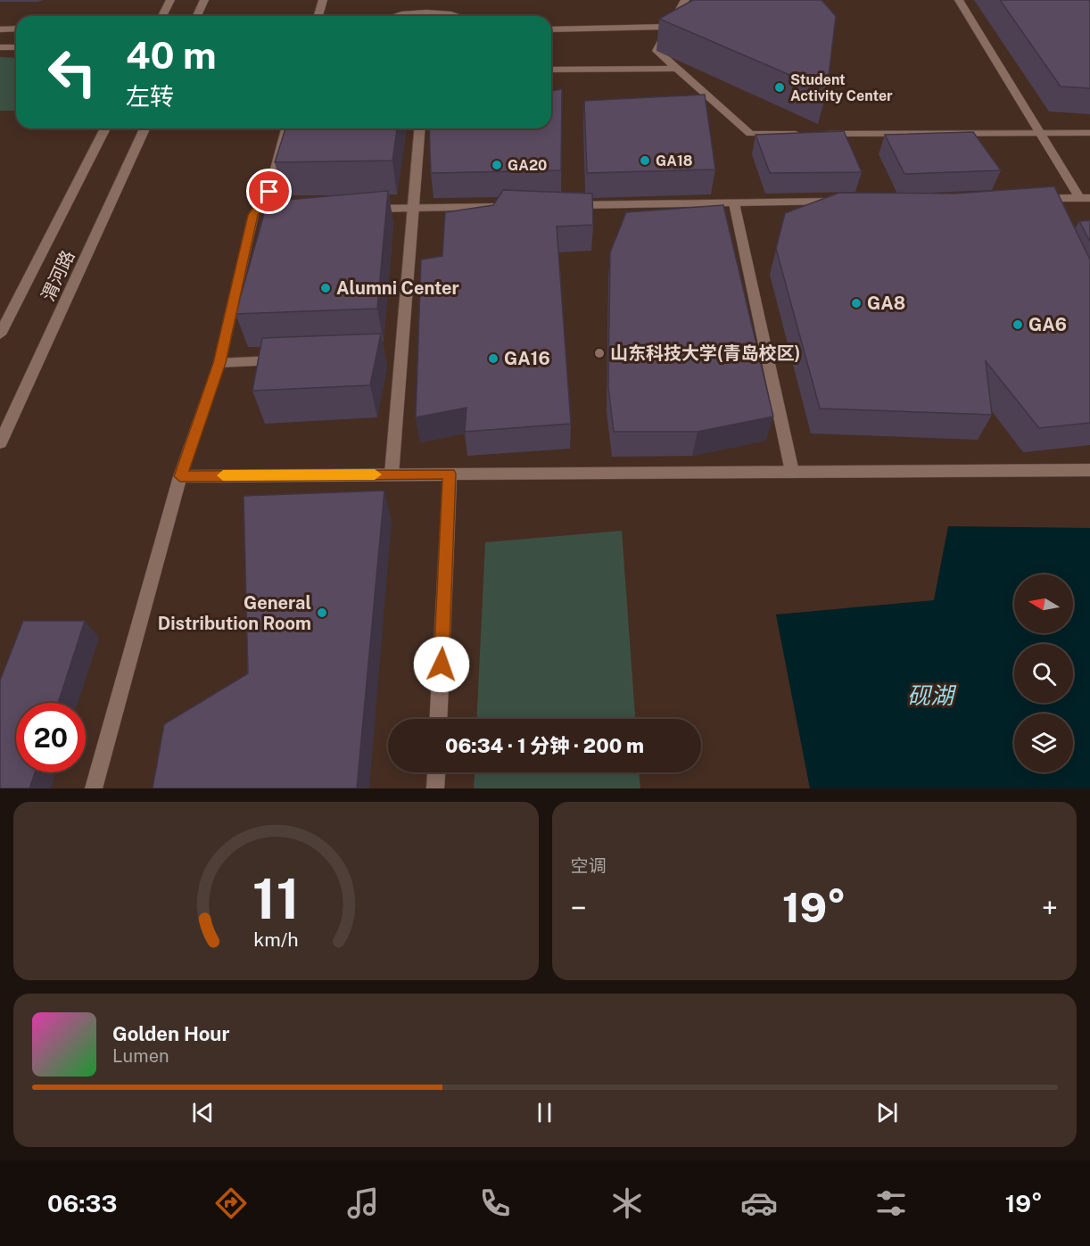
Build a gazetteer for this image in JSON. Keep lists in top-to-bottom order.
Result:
{
  "streets": {
    "street": ["渭河路"]
  },
  "water": ["砚湖"],
  "places": [
    "Student Activity Center",
    "GA18",
    "GA20",
    "Alumni Center",
    "GA8",
    "GA6",
    "山东科技大学(青岛校区)",
    "GA16",
    "General Distribution Room"
  ],
  "north": "left",
  "page": {
    "turn": ["40 m", "左转"],
    "limit": "20",
    "trip": "06:34 · 1 分钟 · 200 m",
    "tile": "空调",
    "heat": ["−", "19°", "+"],
    "song": ["Golden Hour", "Lumen"],
    "tabs": ["06:33", "19°"],
    "gauge": ["11", "km/h"]
  }
}
